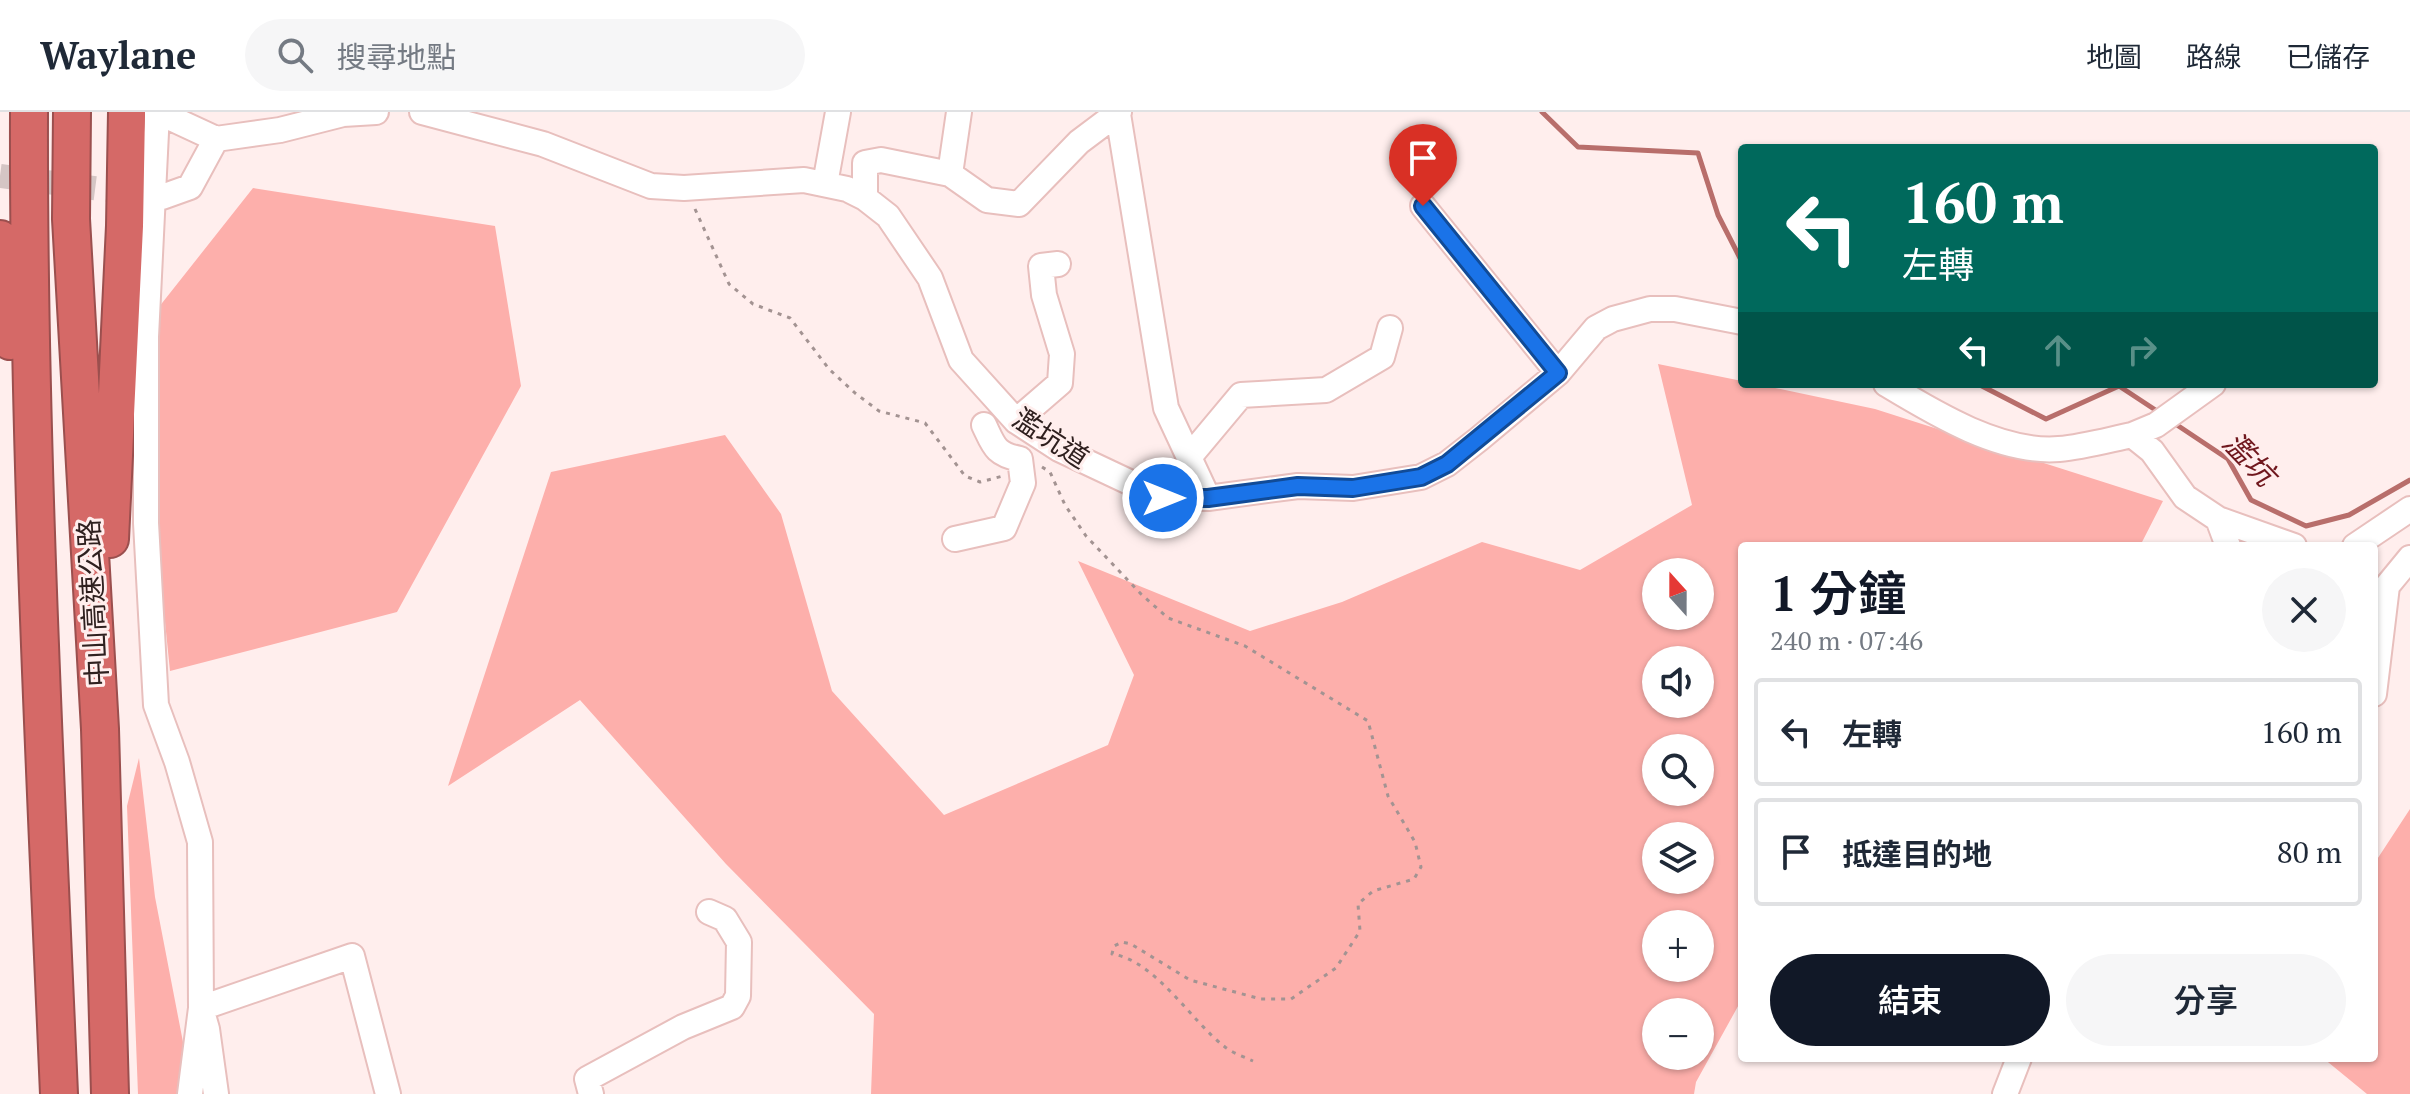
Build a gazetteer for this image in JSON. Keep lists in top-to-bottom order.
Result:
{
  "streets": {
    "highway": ["中山高速公路"],
    "street": ["濫坑道"]
  },
  "water": ["濫坑"],
  "north": "top",
  "page": {
    "header": "Waylane",
    "search": "搜尋地點",
    "nav": ["地圖", "路線", "已儲存"],
    "turn": ["160 m", "左轉"],
    "heading": ["1 分鐘", "240 m · 07:46"],
    "map_buttons": ["+", "−"],
    "list": [
      {
        "name": "左轉",
        "value": "160 m"
      },
      {
        "name": "抵達目的地",
        "value": "80 m"
      }
    ],
    "buttons": ["結束", "分享"]
  }
}
